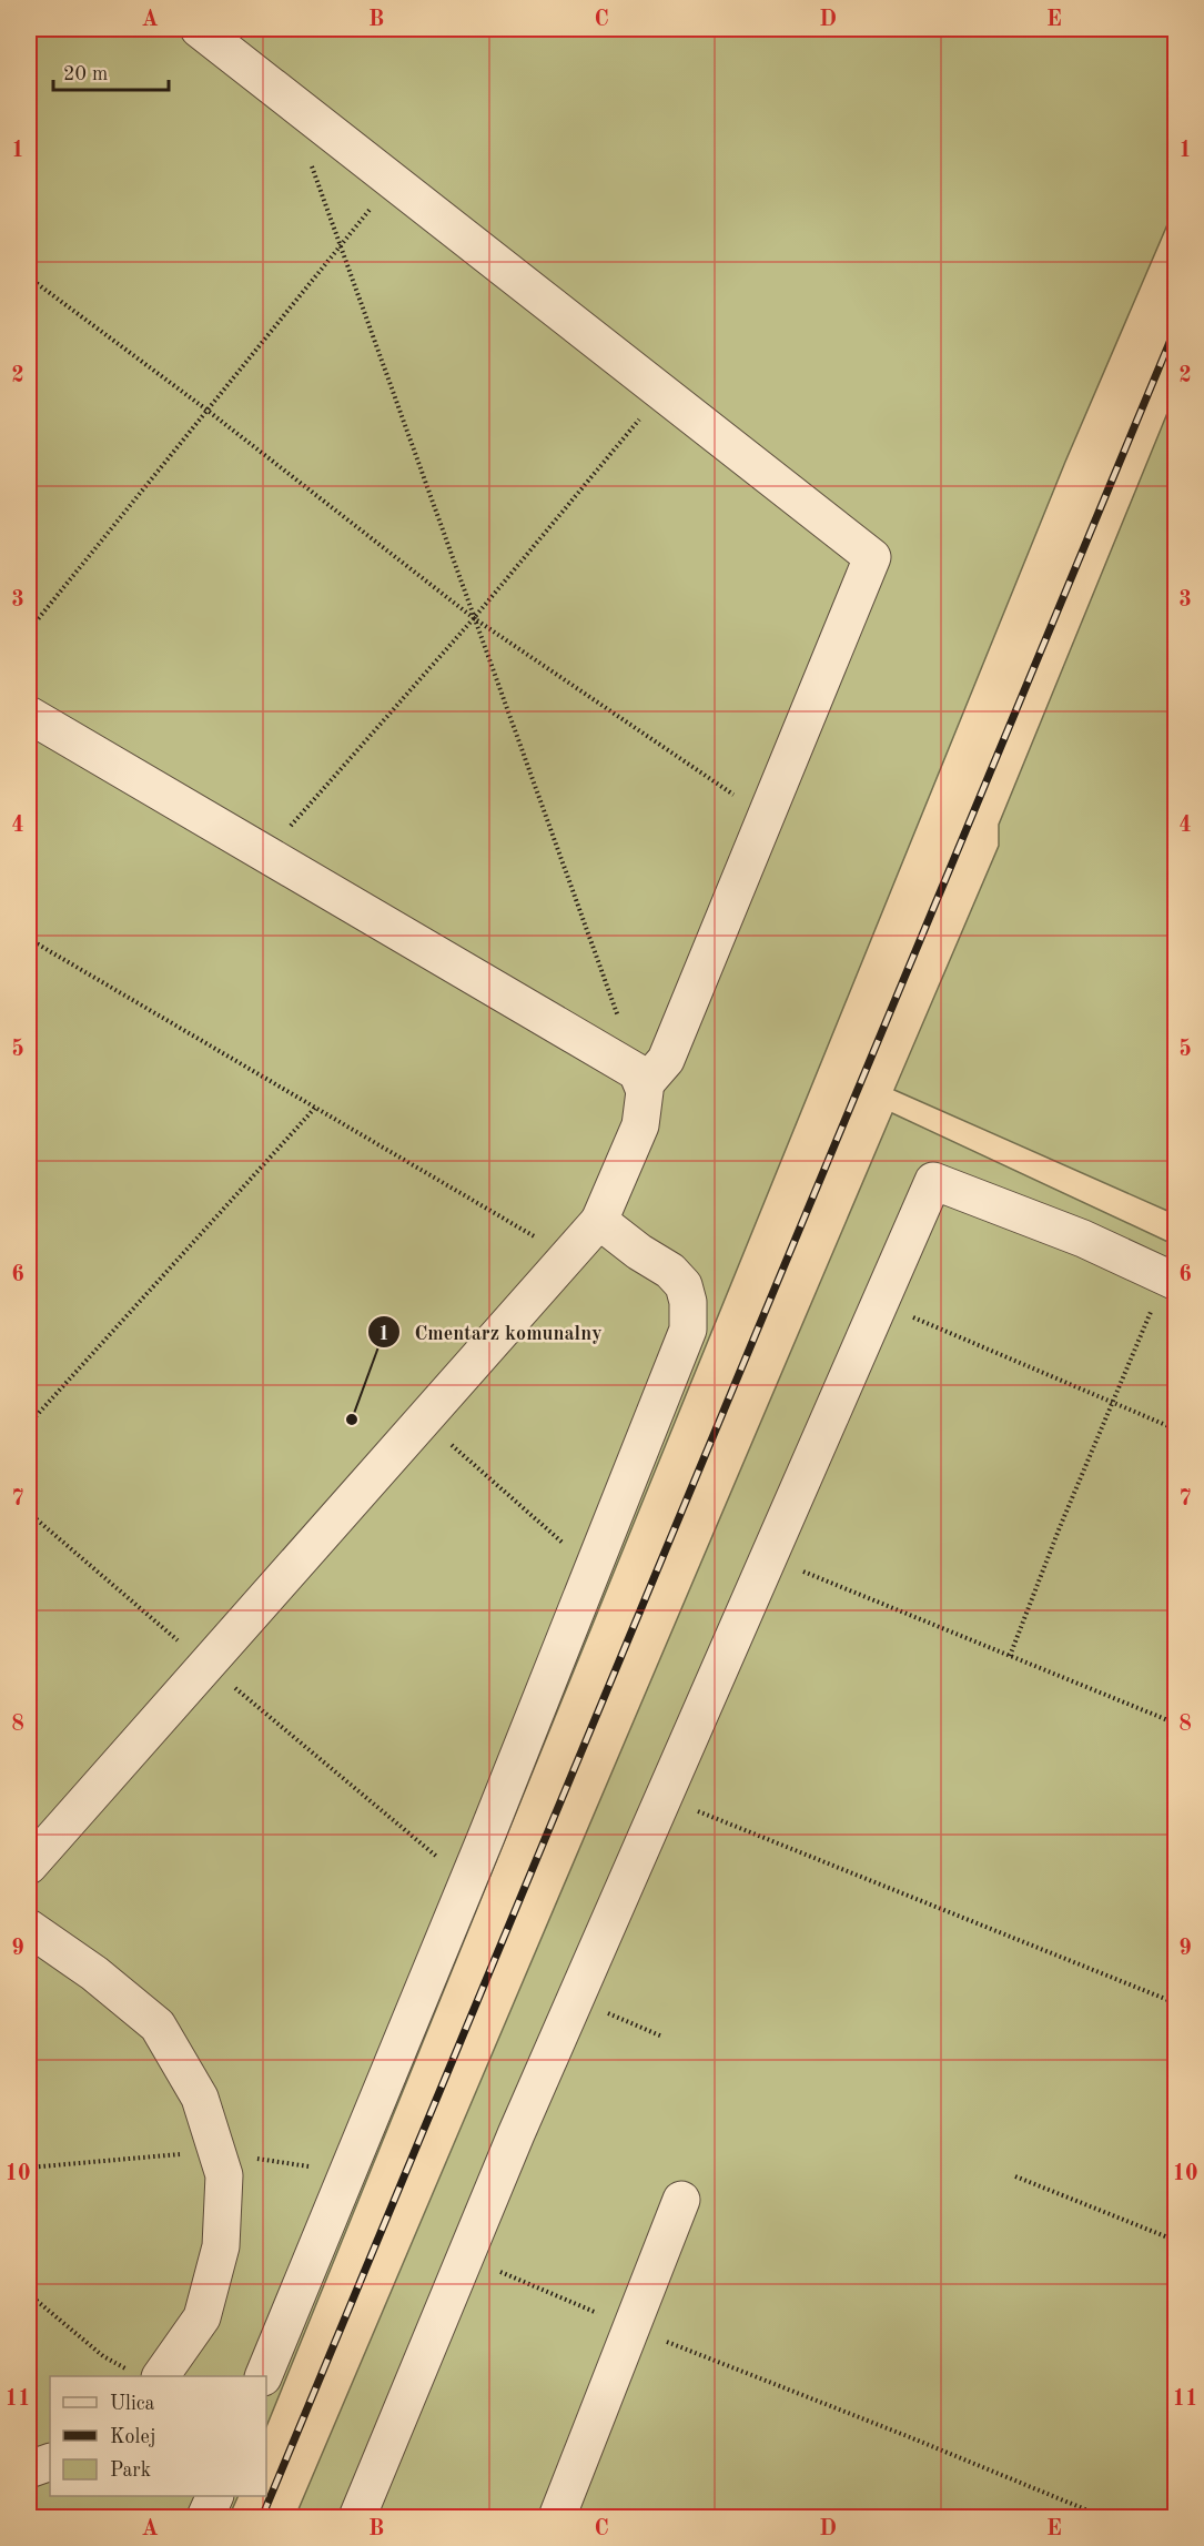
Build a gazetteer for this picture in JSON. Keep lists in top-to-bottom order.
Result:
{
  "places": ["Cmentarz komunalny"],
  "legend": ["Ulica", "Kolej", "Park"],
  "scale_bar": "20 m",
  "grid": {
    "columns": [
      "A",
      "B",
      "C",
      "D",
      "E"
    ],
    "rows": [
      "1",
      "2",
      "3",
      "4",
      "5",
      "6",
      "7",
      "8",
      "9",
      "10",
      "11"
    ]
  }
}
